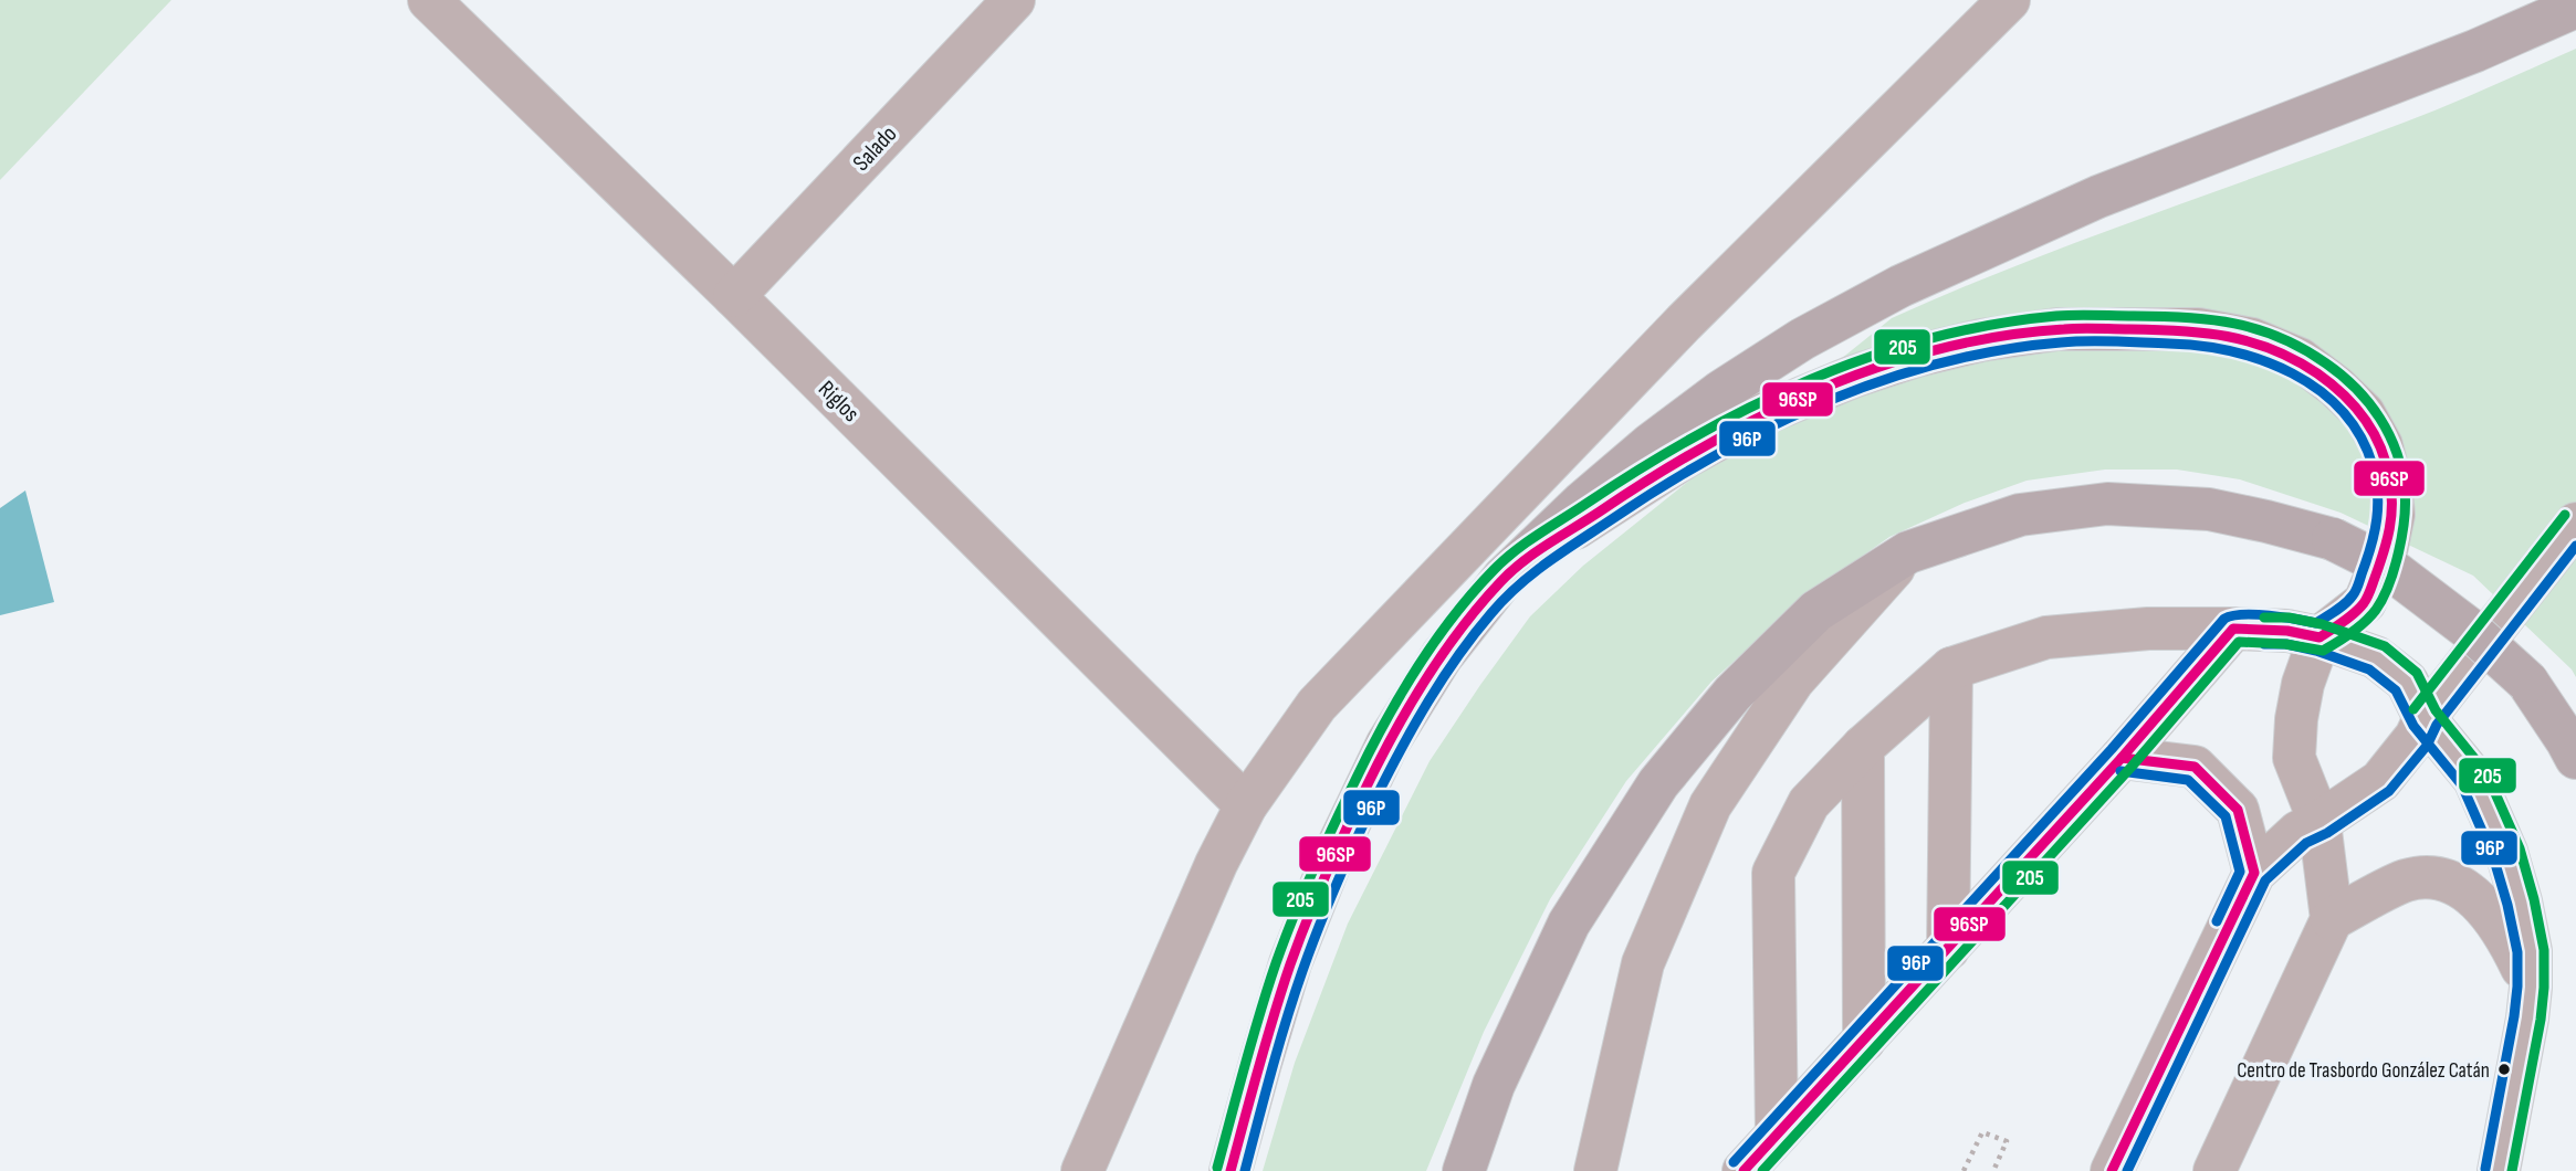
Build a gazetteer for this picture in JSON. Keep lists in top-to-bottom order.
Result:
{
  "streets": {
    "street": ["Salado", "Riglos"]
  },
  "crossings": [
    ["Salado", "Riglos"]
  ],
  "places": ["Centro de Trasbordo González Catán"],
  "lines": ["transit line 205", "transit line 96SP", "transit line 96P"]
}
